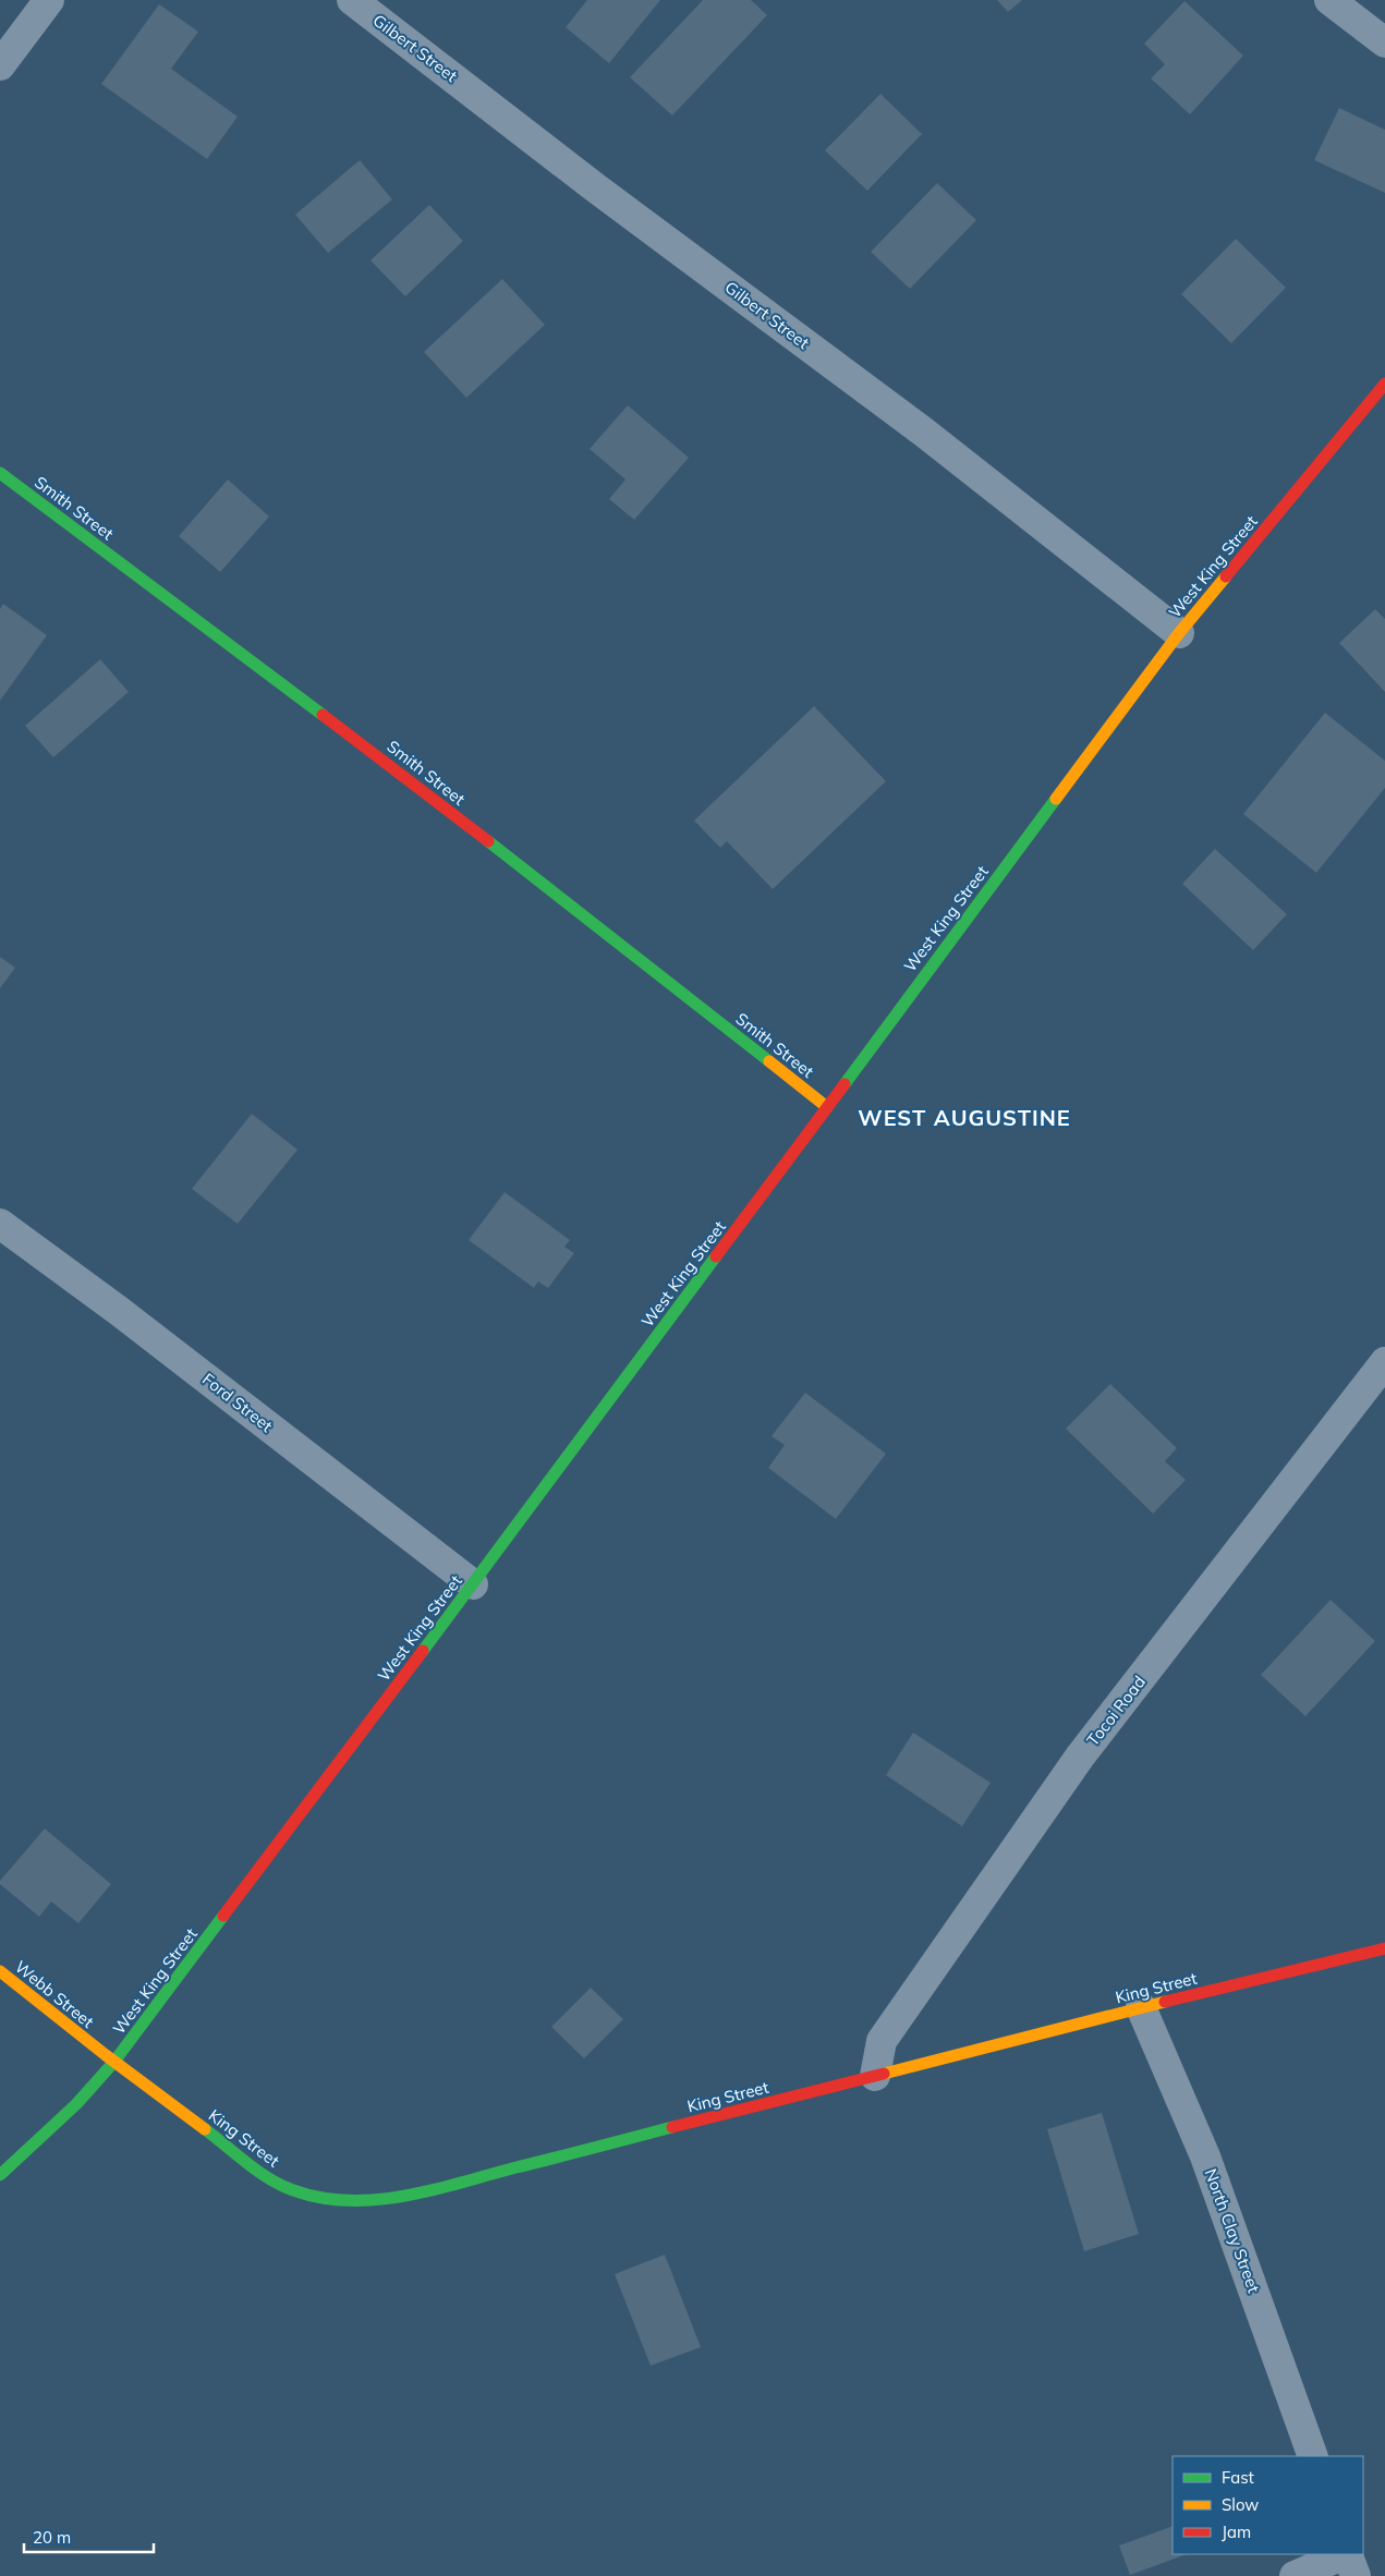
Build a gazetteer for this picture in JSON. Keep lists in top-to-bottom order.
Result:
{
  "streets": {
    "street": [
      "Gilbert Street",
      "Smith Street",
      "West King Street",
      "Ford Street",
      "Tocoi Road",
      "King Street",
      "Webb Street",
      "North Clay Street"
    ]
  },
  "crossings": [
    ["Gilbert Street", "West King Street"],
    ["Smith Street", "West King Street"],
    ["West King Street", "Ford Street"],
    ["West King Street", "King Street"],
    ["West King Street", "Webb Street"],
    ["Tocoi Road", "King Street"],
    ["King Street", "Webb Street"],
    ["King Street", "North Clay Street"]
  ],
  "districts": ["WEST AUGUSTINE"],
  "legend": ["Fast", "Slow", "Jam"],
  "scale_bar": "20 m"
}
